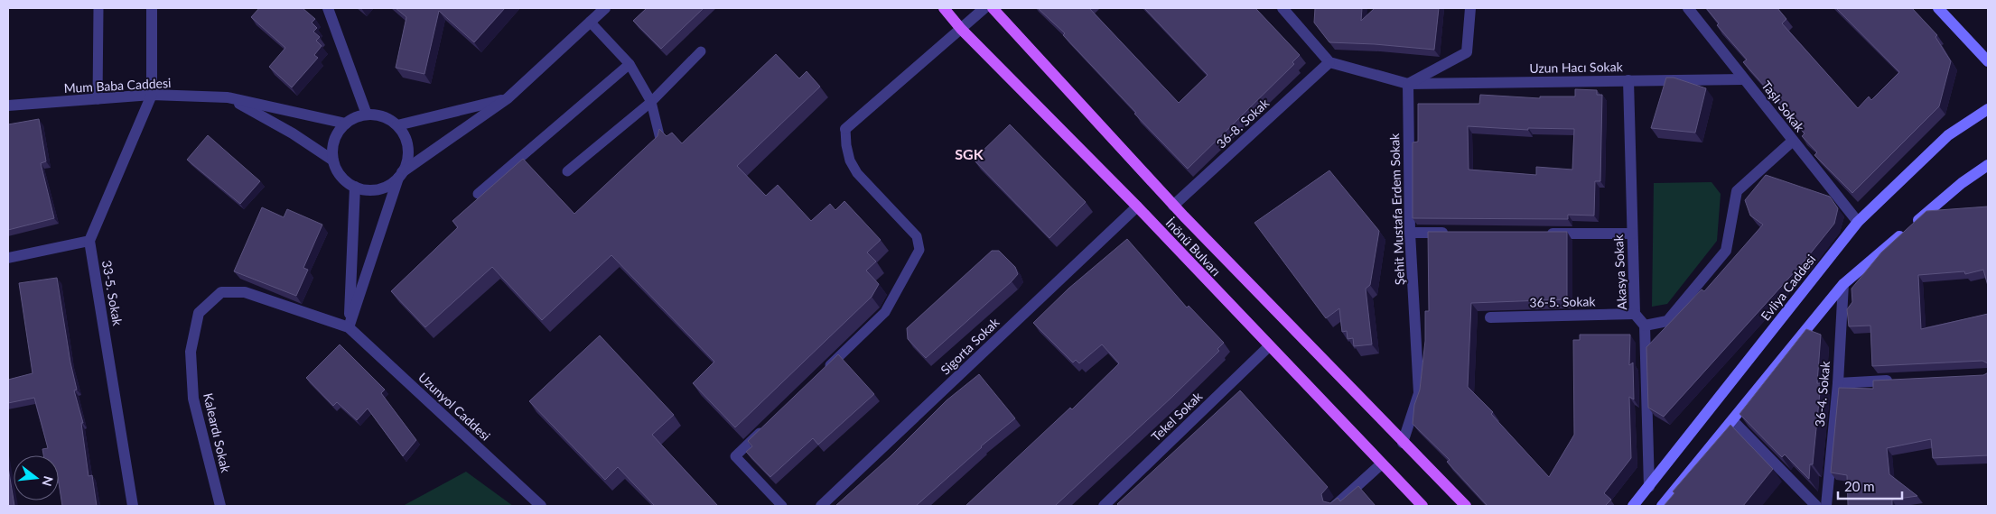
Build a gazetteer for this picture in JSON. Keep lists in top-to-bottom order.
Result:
{
  "streets": {
    "main road": ["İnönü Bulvarı", "Evliya Caddesi"],
    "street": [
      "Uzun Hacı Sokak",
      "Mum Baba Caddesi",
      "Taşlı Sokak",
      "36-8. Sokak",
      "Şehit Mustafa Erdem Sokak",
      "Akasya Sokak",
      "33-5. Sokak",
      "36-5. Sokak",
      "Sigorta Sokak",
      "36-4. Sokak",
      "Uzunyol Caddesi",
      "Tekel Sokak",
      "Kaleardı Sokak"
    ]
  },
  "crossings": [
    ["Uzun Hacı Sokak", "Taşlı Sokak"],
    ["Uzun Hacı Sokak", "36-8. Sokak"],
    ["Uzun Hacı Sokak", "Şehit Mustafa Erdem Sokak"],
    ["Uzun Hacı Sokak", "Akasya Sokak"],
    ["Taşlı Sokak", "Evliya Caddesi"],
    ["36-8. Sokak", "İnönü Bulvarı"],
    ["Şehit Mustafa Erdem Sokak", "İnönü Bulvarı"],
    ["İnönü Bulvarı", "Sigorta Sokak"],
    ["İnönü Bulvarı", "Tekel Sokak"],
    ["Akasya Sokak", "36-5. Sokak"],
    ["Uzunyol Caddesi", "Kaleardı Sokak"]
  ],
  "districts": ["SGK"],
  "scale_bar": "20 m",
  "north": "right"
}
